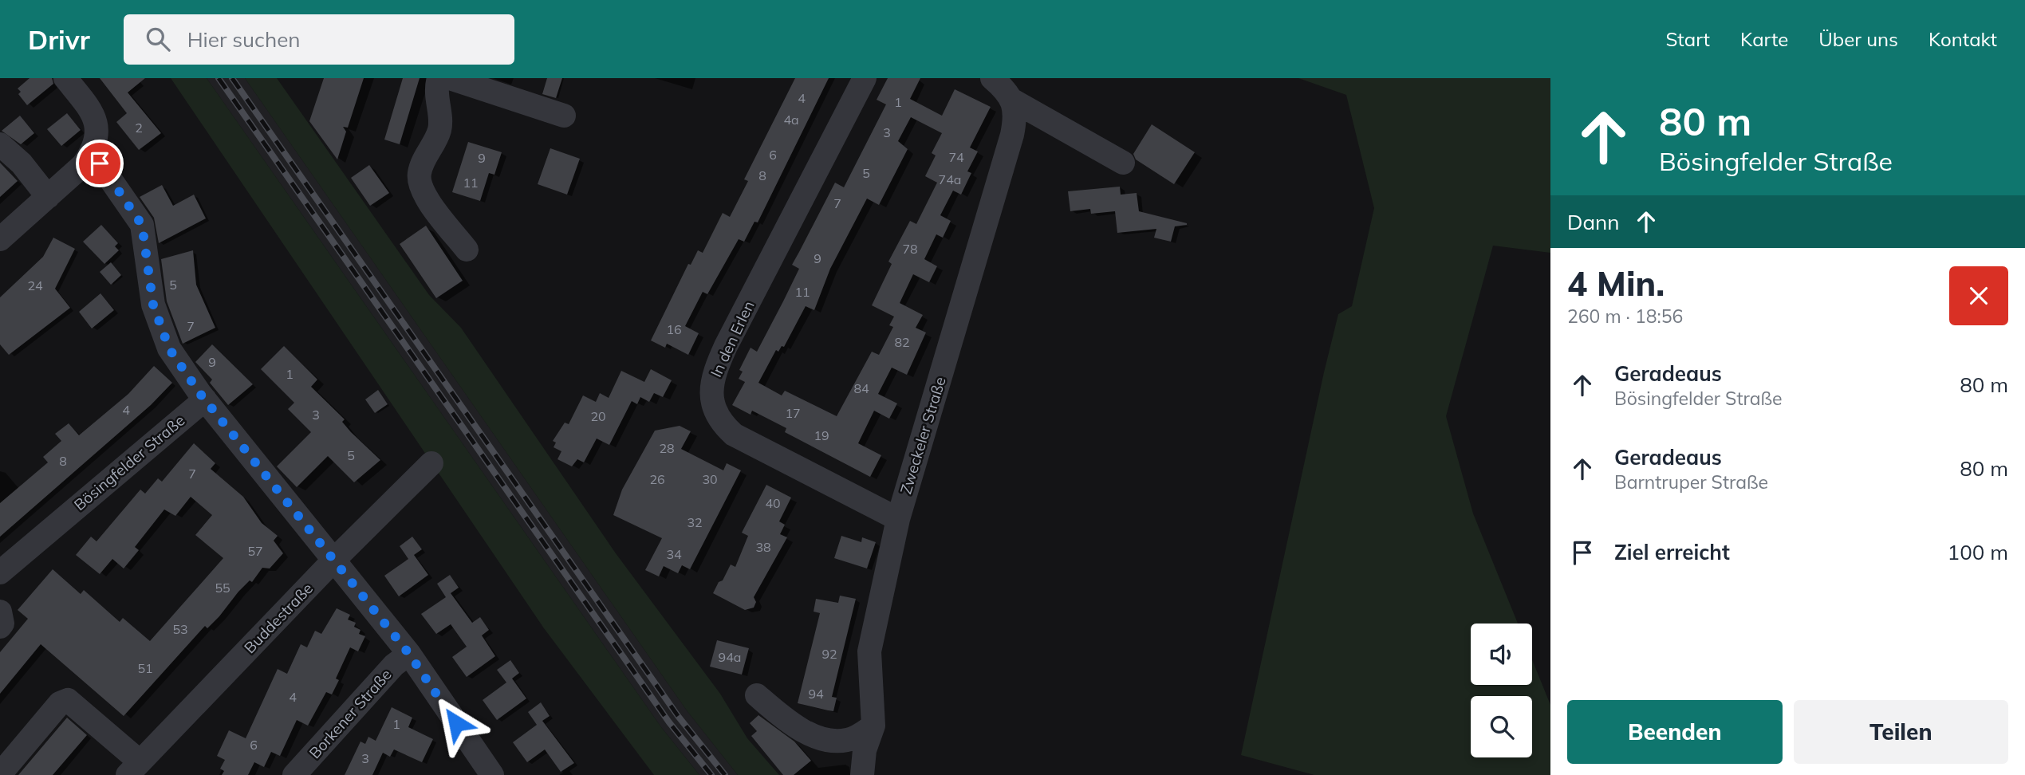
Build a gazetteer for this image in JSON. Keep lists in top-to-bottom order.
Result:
{
  "streets": {
    "street": [
      "In den Erlen",
      "Zweckeler Straße",
      "Bösingfelder Straße",
      "Buddestraße",
      "Borkener Straße"
    ]
  },
  "crossings": [
    ["In den Erlen", "Zweckeler Straße"]
  ],
  "house_numbers": [
    "4",
    "1",
    "4a",
    "2",
    "3",
    "6",
    "74",
    "9",
    "5",
    "8",
    "74a",
    "11",
    "7",
    "78",
    "9",
    "5",
    "24",
    "11",
    "7",
    "16",
    "82",
    "9",
    "1",
    "84",
    "4",
    "17",
    "3",
    "20",
    "19",
    "28",
    "5",
    "8",
    "7",
    "26",
    "30",
    "40",
    "32",
    "38",
    "57",
    "34",
    "55",
    "53",
    "92",
    "94a",
    "51",
    "94",
    "4",
    "1",
    "6",
    "3"
  ],
  "page": {
    "header": "Drivr",
    "search": "Hier suchen",
    "nav": [
      "Start",
      "Karte",
      "Über uns",
      "Kontakt"
    ],
    "turn": ["80 m", "Bösingfelder Straße"],
    "then": "Dann",
    "heading": ["4 Min.", "260 m · 18:56"],
    "list": [
      {
        "name": "Geradeaus",
        "note": "Bösingfelder Straße",
        "value": "80 m"
      },
      {
        "name": "Geradeaus",
        "note": "Barntruper Straße",
        "value": "80 m"
      },
      {
        "name": "Ziel erreicht",
        "value": "100 m"
      }
    ],
    "buttons": ["Beenden", "Teilen"]
  }
}
